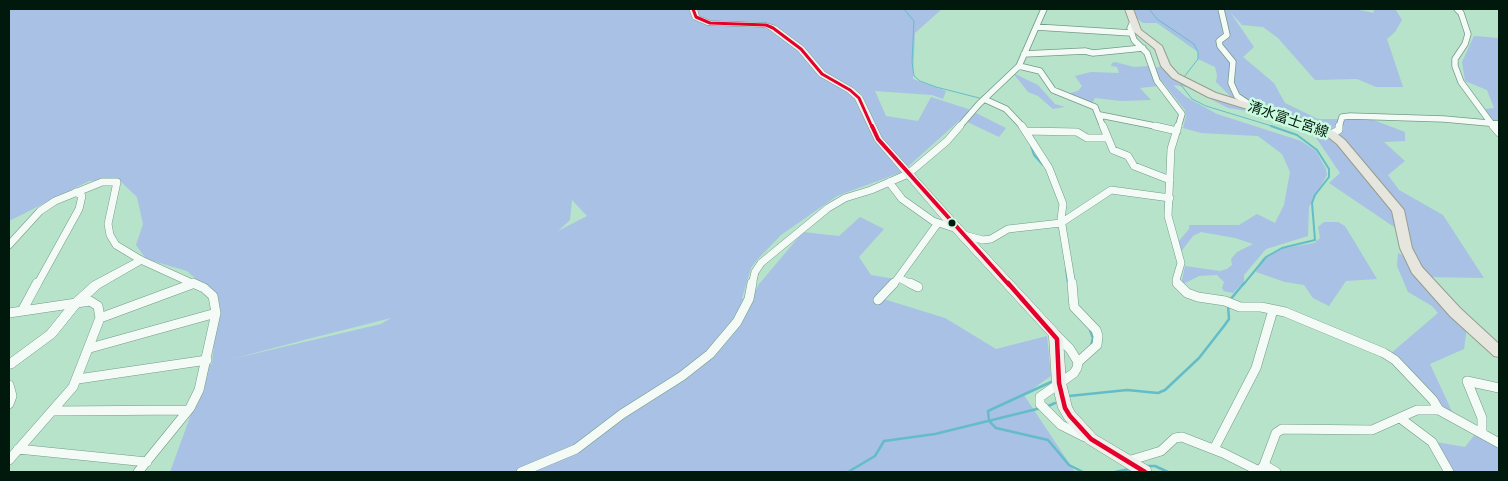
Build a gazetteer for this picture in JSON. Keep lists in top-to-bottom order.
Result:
{
  "streets": {
    "main road": ["清水富士宮線"]
  }
}
